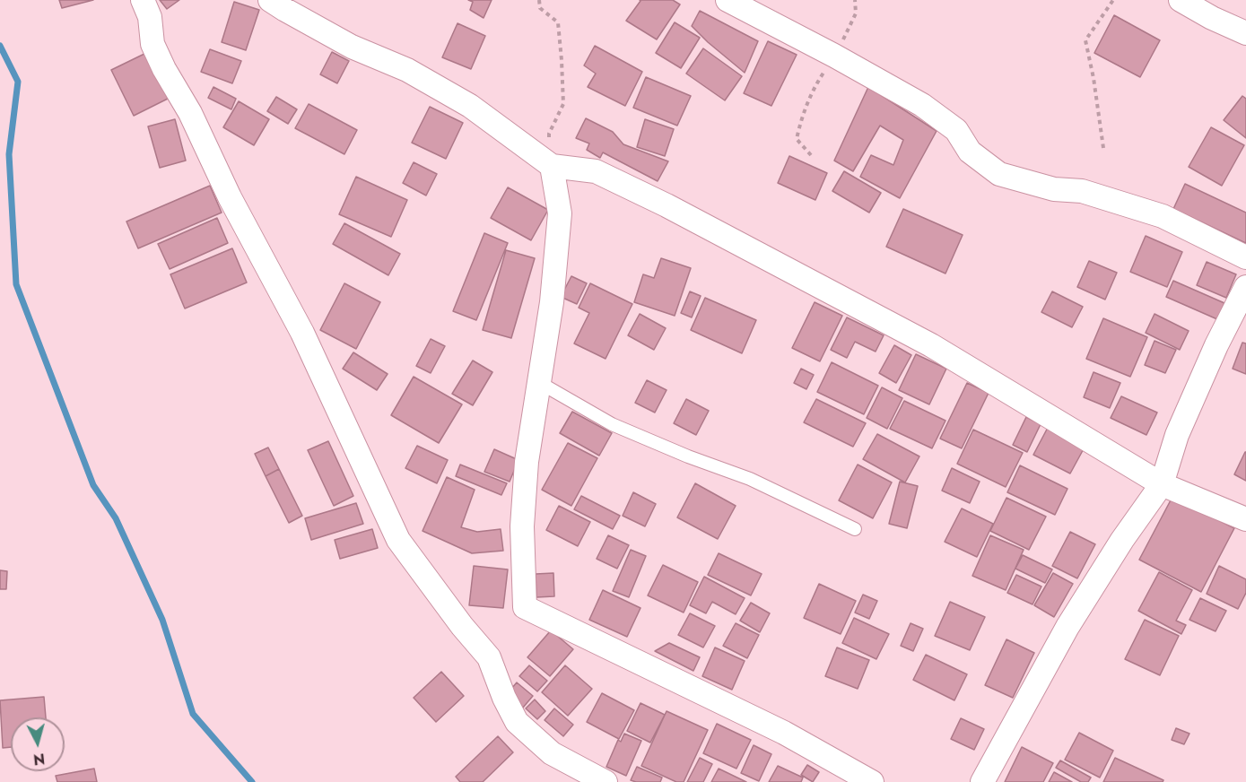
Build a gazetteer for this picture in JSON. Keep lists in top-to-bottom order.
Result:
{
  "north": "bottom"
}
